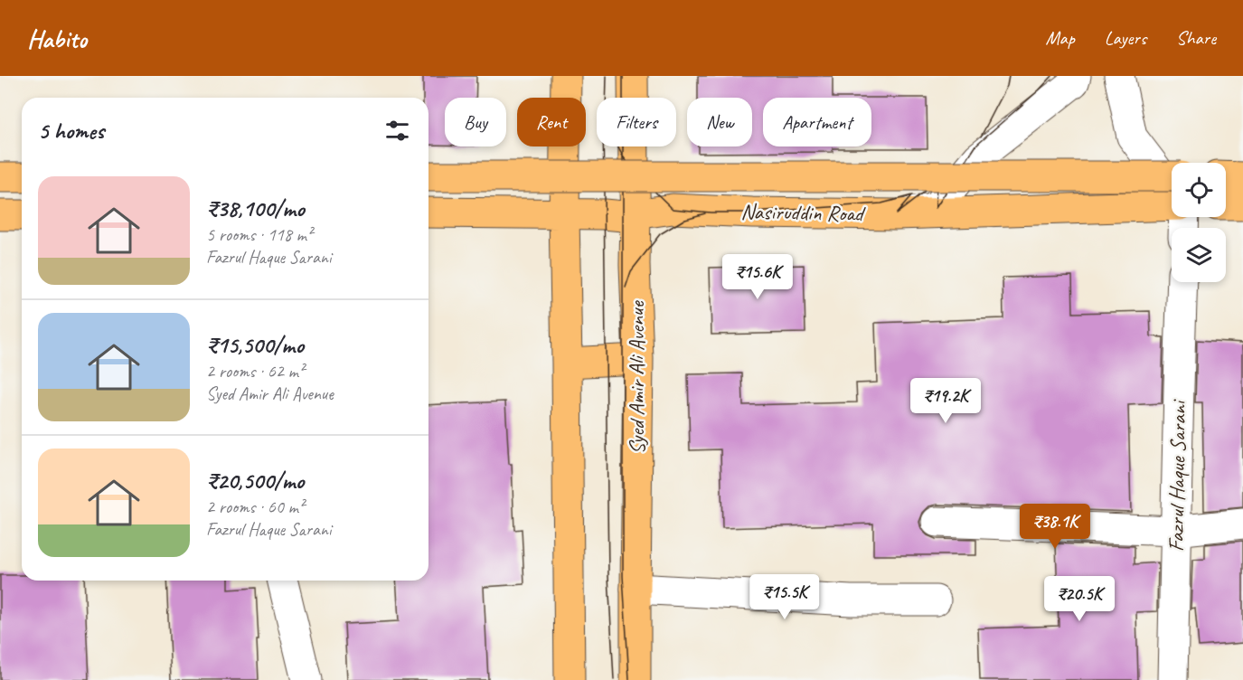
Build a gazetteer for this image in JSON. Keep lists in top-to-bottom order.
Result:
{
  "streets": {
    "main road": ["Nasiruddin Road", "Syed Amir Ali Avenue"],
    "street": ["Fazrul Haque Sarani"]
  },
  "crossings": [
    ["Nasiruddin Road", "Syed Amir Ali Avenue"]
  ],
  "page": {
    "header": "Habito",
    "nav": ["Map", "Layers", "Share"],
    "chip": [
      "Buy",
      "Rent",
      "Filters",
      "New",
      "Apartment"
    ],
    "heading": "5 homes",
    "list": [
      {
        "name": "₹38,100/mo",
        "note": "5 rooms · 118 m² · Fazrul Haque Sarani"
      },
      {
        "name": "₹15,500/mo",
        "note": "2 rooms · 62 m² · Syed Amir Ali Avenue"
      },
      {
        "name": "₹20,500/mo",
        "note": "2 rooms · 60 m² · Fazrul Haque Sarani"
      }
    ],
    "price": [
      "₹15.6K",
      "₹19.2K",
      "₹38.1K",
      "₹15.5K",
      "₹20.5K"
    ]
  }
}
